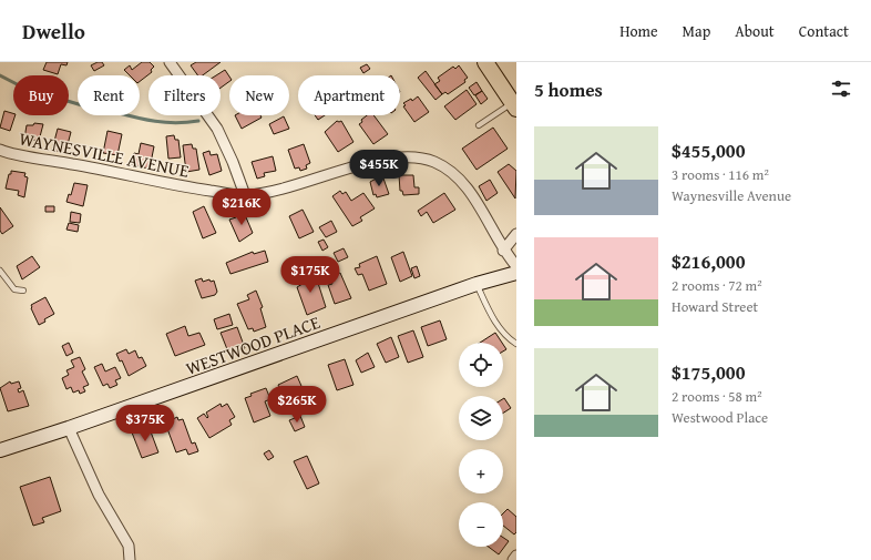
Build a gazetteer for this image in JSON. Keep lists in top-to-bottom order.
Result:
{
  "streets": {
    "street": ["WAYNESVILLE AVENUE", "WESTWOOD PLACE"]
  },
  "page": {
    "header": "Dwello",
    "nav": [
      "Home",
      "Map",
      "About",
      "Contact"
    ],
    "heading": "5 homes",
    "chip": [
      "Buy",
      "Rent",
      "Filters",
      "New",
      "Apartment"
    ],
    "list": [
      {
        "name": "$455,000",
        "note": "3 rooms · 116 m² · Waynesville Avenue"
      },
      {
        "name": "$216,000",
        "note": "2 rooms · 72 m² · Howard Street"
      },
      {
        "name": "$175,000",
        "note": "2 rooms · 58 m² · Westwood Place"
      }
    ],
    "price": [
      "$455K",
      "$216K",
      "$175K",
      "$265K",
      "$375K"
    ],
    "map_buttons": ["+", "−"]
  }
}
